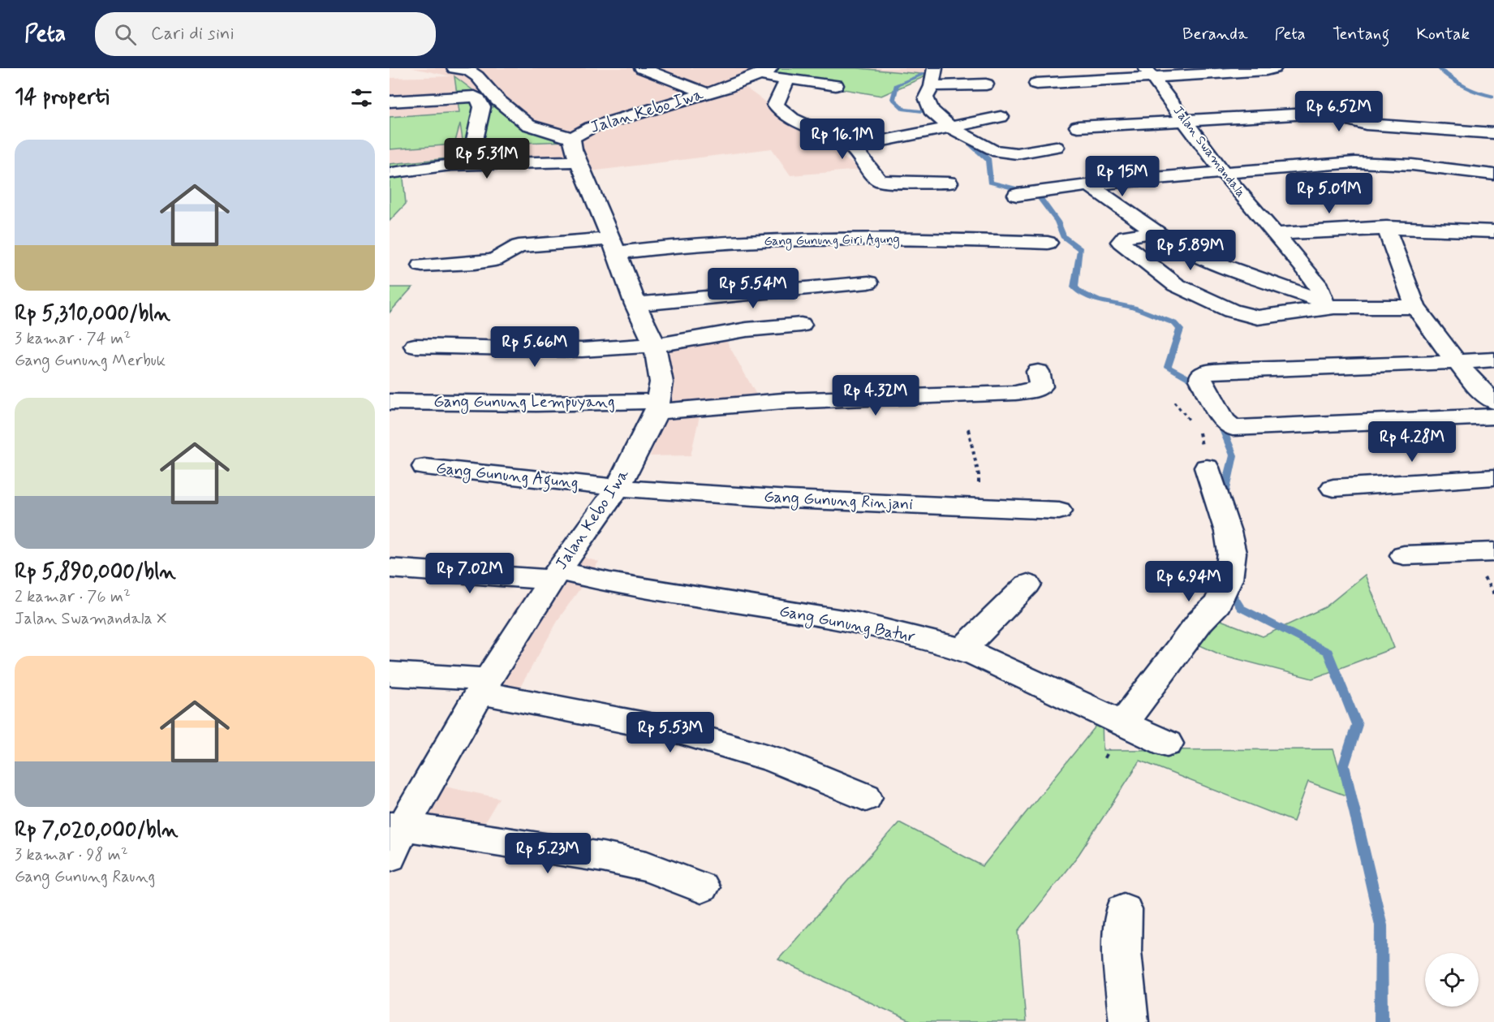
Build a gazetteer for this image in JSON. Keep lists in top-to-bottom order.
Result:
{
  "streets": {
    "street": [
      "Jalan Kebo Iwa",
      "Jalan Swamandala",
      "Gang Gunung Giri Agung",
      "Gang Gunung Lempuyang",
      "Gang Gunung Agung",
      "Gang Gunung Rinjani",
      "Gang Gunung Batur"
    ]
  },
  "crossings": [
    ["Jalan Kebo Iwa", "Gang Gunung Giri Agung"],
    ["Jalan Kebo Iwa", "Gang Gunung Lempuyang"],
    ["Jalan Kebo Iwa", "Gang Gunung Agung"],
    ["Jalan Kebo Iwa", "Gang Gunung Rinjani"],
    ["Jalan Kebo Iwa", "Gang Gunung Batur"],
    ["Gang Gunung Agung", "Gang Gunung Rinjani"]
  ],
  "page": {
    "header": "Peta",
    "search": "Cari di sini",
    "nav": [
      "Beranda",
      "Peta",
      "Tentang",
      "Kontak"
    ],
    "heading": "14 properti",
    "price": [
      "Rp 6.52M",
      "Rp 16.1M",
      "Rp 5.31M",
      "Rp 15M",
      "Rp 5.01M",
      "Rp 5.89M",
      "Rp 5.54M",
      "Rp 5.66M",
      "Rp 4.32M",
      "Rp 4.28M",
      "Rp 7.02M",
      "Rp 6.94M",
      "Rp 5.53M",
      "Rp 5.23M"
    ],
    "list": [
      {
        "name": "Rp 5,310,000/bln",
        "note": "3 kamar · 74 m² · Gang Gunung Merbuk"
      },
      {
        "name": "Rp 5,890,000/bln",
        "note": "2 kamar · 76 m² · Jalan Swamandala X"
      },
      {
        "name": "Rp 7,020,000/bln",
        "note": "3 kamar · 98 m² · Gang Gunung Raung"
      }
    ]
  }
}
